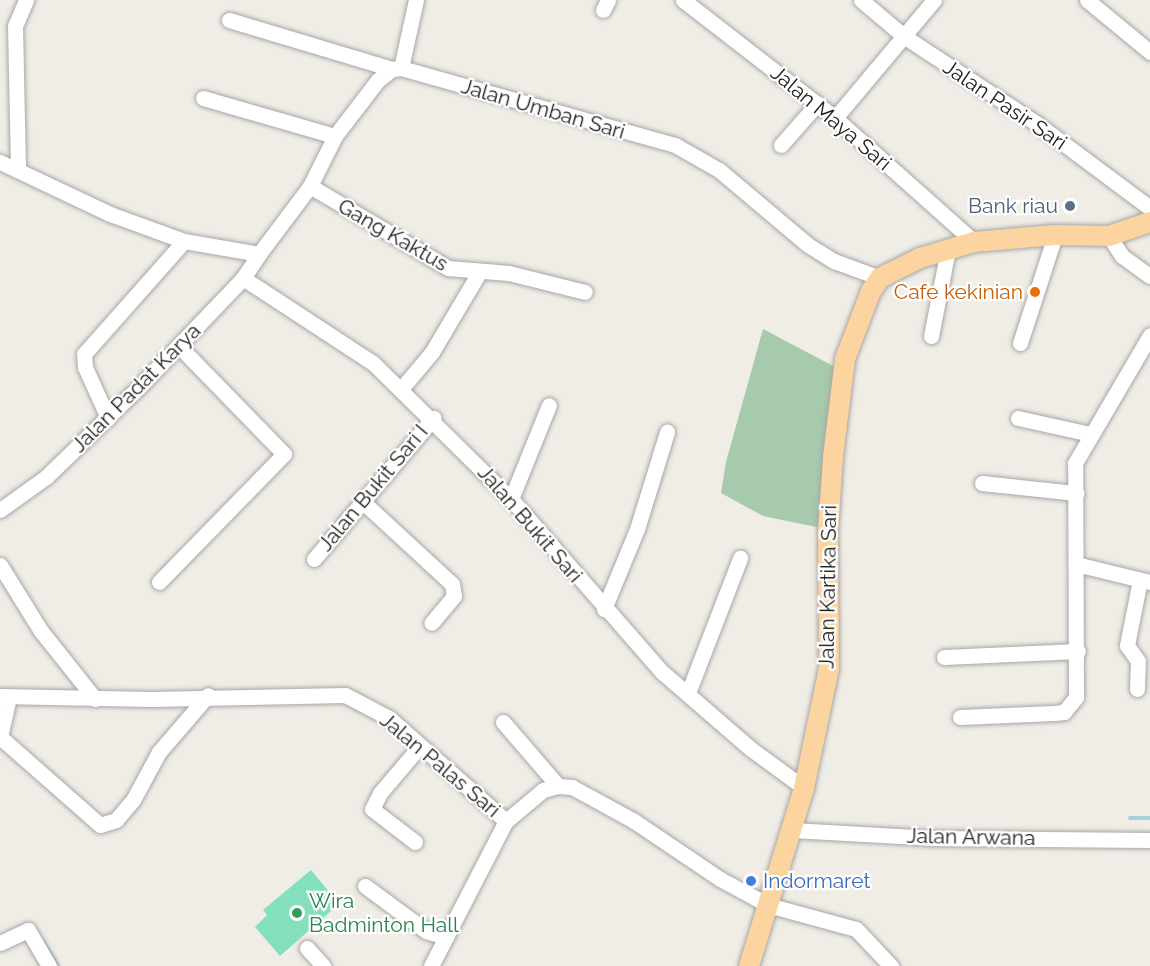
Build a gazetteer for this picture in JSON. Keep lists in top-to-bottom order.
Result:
{
  "streets": {
    "main road": ["Jalan Kartika Sari"],
    "street": [
      "Jalan Pasir Sari",
      "Jalan Umban Sari",
      "Jalan Maya Sari",
      "Gang Kaktus",
      "Jalan Padat Karya",
      "Jalan Bukit Sari I",
      "Jalan Bukit Sari",
      "Jalan Palas Sari",
      "Jalan Arwana"
    ]
  },
  "crossings": [
    ["Jalan Umban Sari", "Jalan Kartika Sari"],
    ["Jalan Padat Karya", "Jalan Bukit Sari"],
    ["Jalan Bukit Sari I", "Jalan Bukit Sari"],
    ["Jalan Bukit Sari", "Jalan Kartika Sari"],
    ["Jalan Kartika Sari", "Jalan Arwana"]
  ],
  "places": [
    "Bank riau",
    "Cafe kekinian",
    "Indormaret",
    "Wira Badminton Hall"
  ]
}
